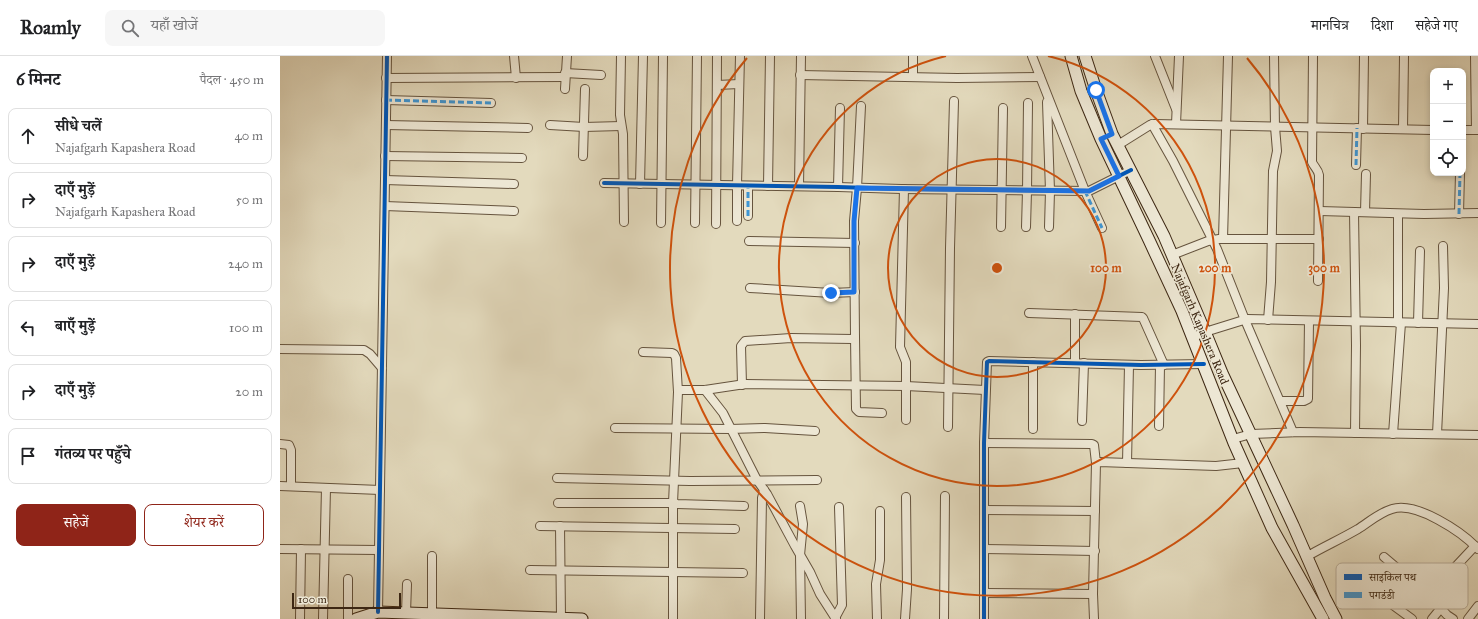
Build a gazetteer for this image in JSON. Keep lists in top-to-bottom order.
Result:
{
  "streets": {
    "main road": ["Najafgarh Kapashera Road"]
  },
  "legend": ["साइकिल पथ", "पगडंडी"],
  "scale_bar": "100 m",
  "page": {
    "header": "Roamly",
    "search": "यहाँ खोजें",
    "nav": ["मानचित्र", "दिशा", "सहेजे गए"],
    "heading": ["6 मिनट", "पैदल · 450 m"],
    "map_buttons": ["+", "−"],
    "list": [
      ["सीधे चलें", "Najafgarh Kapashera Road", "40 m"],
      ["दाएँ मुड़ें", "Najafgarh Kapashera Road", "50 m"],
      ["दाएँ मुड़ें", "240 m"],
      ["बाएँ मुड़ें", "100 m"],
      ["दाएँ मुड़ें", "20 m"],
      "गंतव्य पर पहुँचे"
    ],
    "buttons": ["सहेजें", "शेयर करें"],
    "scale": "100 m"
  },
  "rings": ["100 m", "200 m", "300 m"]
}
